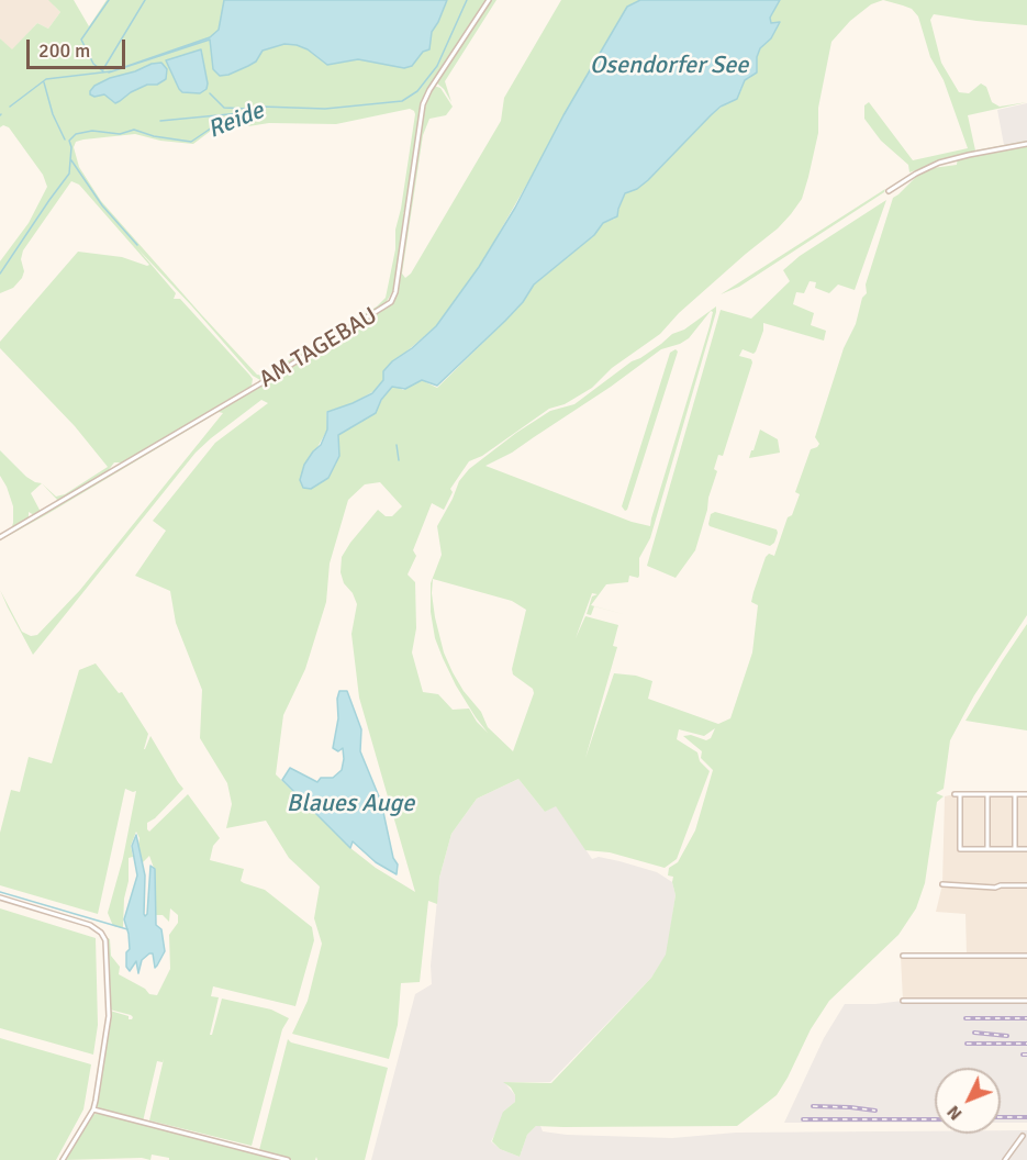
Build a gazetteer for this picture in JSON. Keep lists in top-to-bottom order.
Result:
{
  "streets": {
    "street": ["AM TAGEBAU"]
  },
  "water": ["Osendorfer See", "Reide", "Blaues Auge"],
  "scale_bar": "200 m",
  "north": "bottom left"
}
